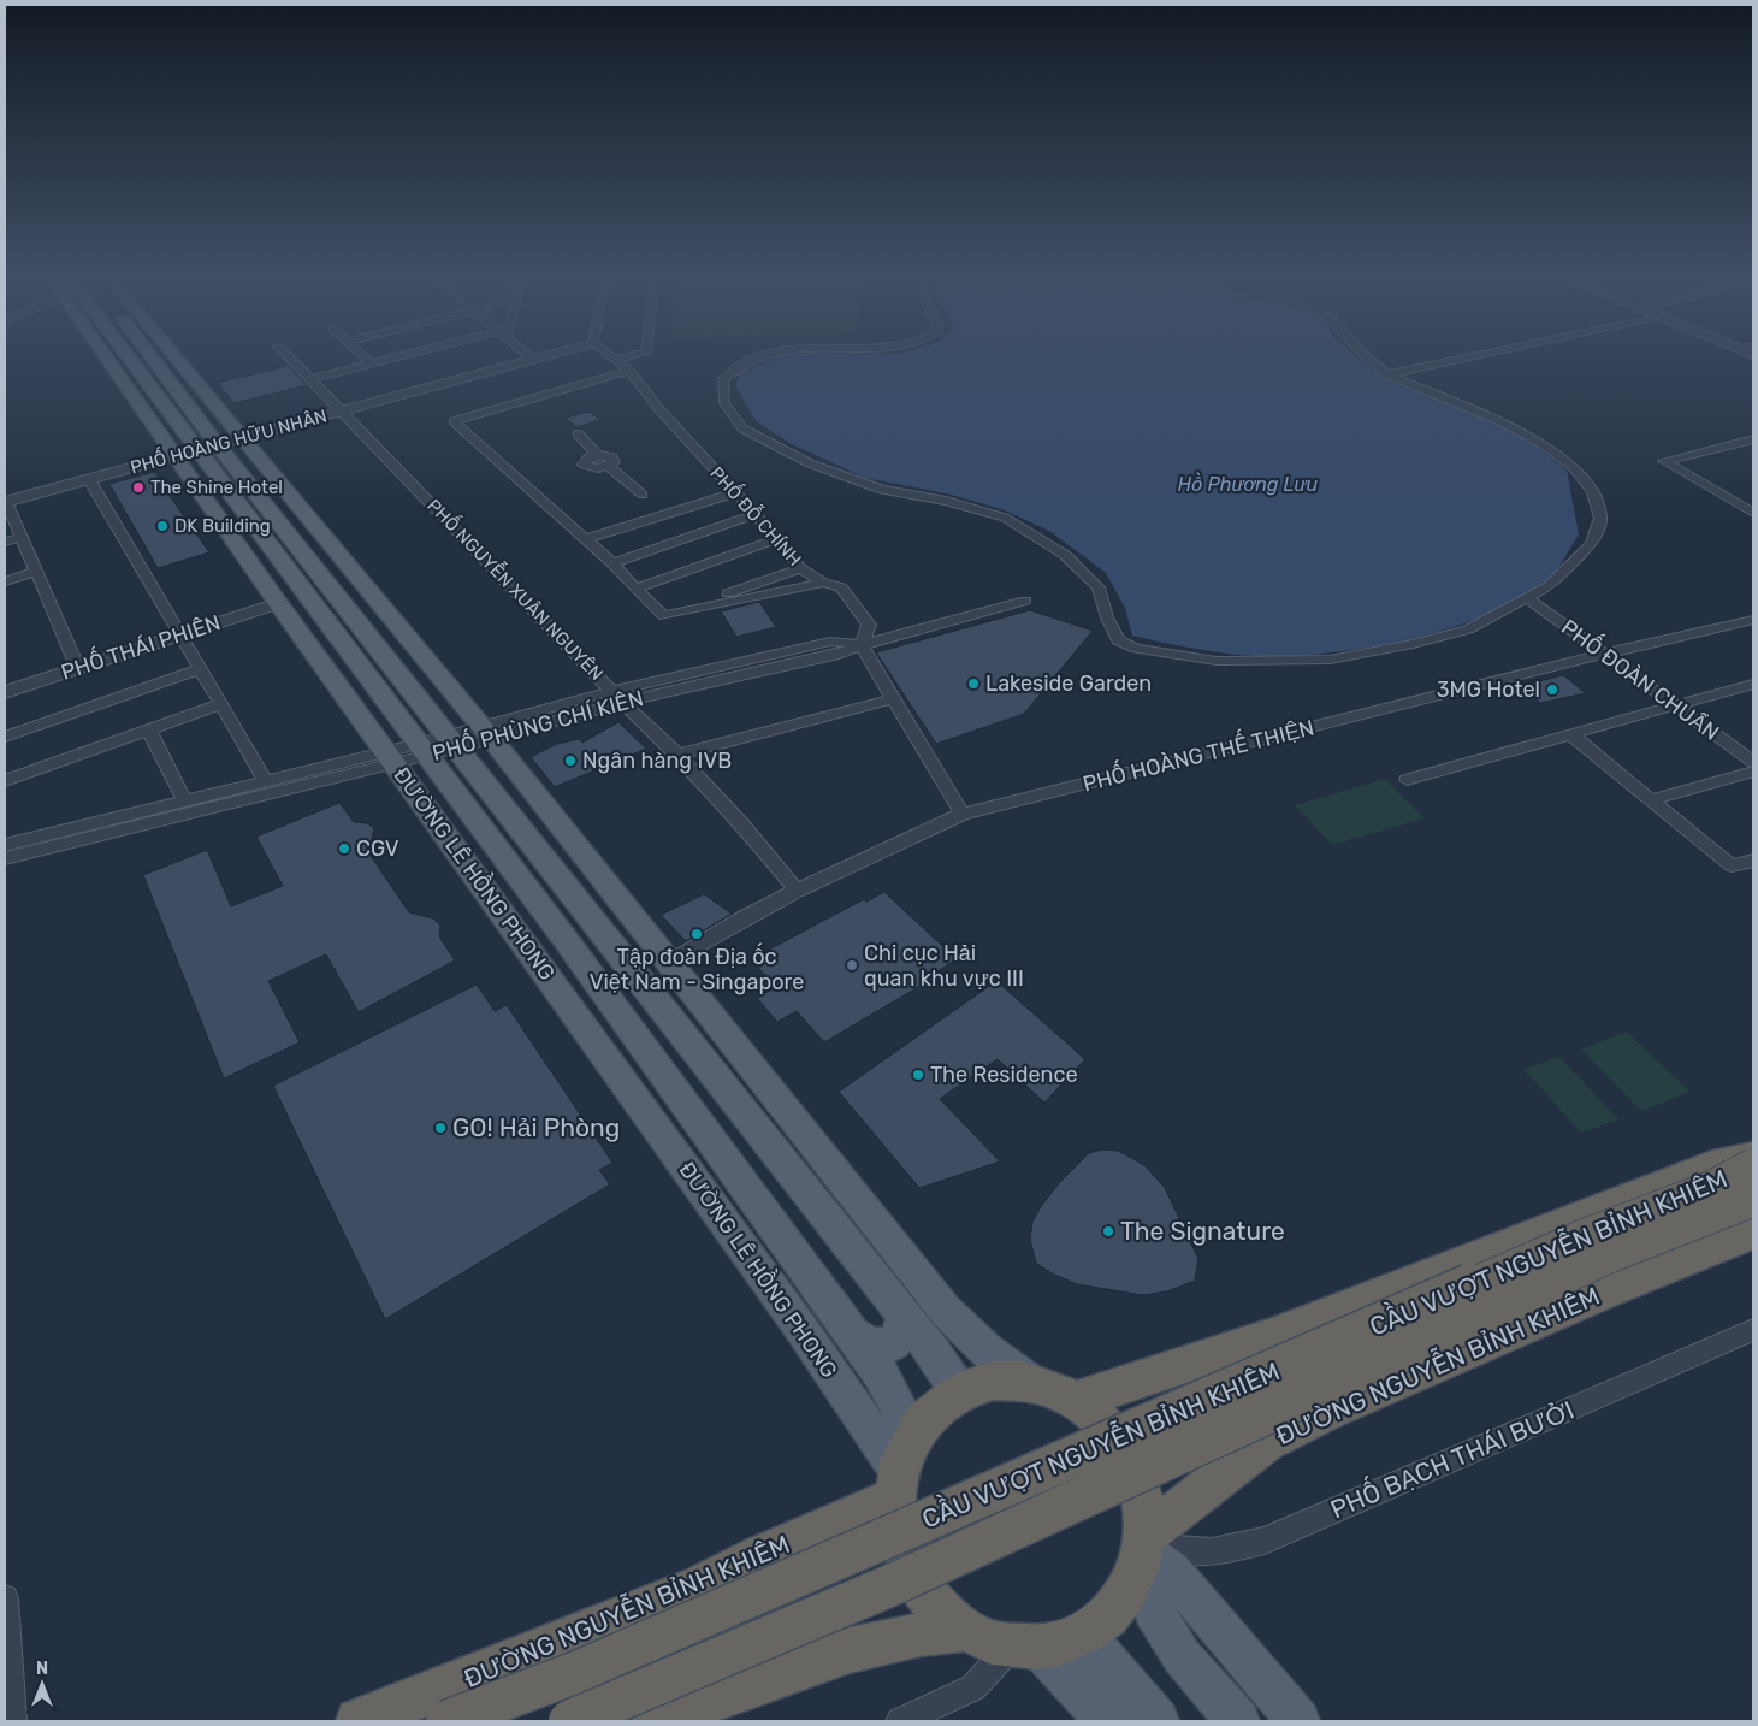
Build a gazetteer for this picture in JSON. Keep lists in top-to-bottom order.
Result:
{
  "streets": {
    "highway": ["CẦU VƯỢT NGUYỄN BỈNH KHIÊM", "ĐƯỜNG NGUYỄN BỈNH KHIÊM"],
    "main road": ["ĐƯỜNG LÊ HỒNG PHONG"],
    "street": [
      "PHỐ HOÀNG HỮU NHÂN",
      "PHỐ ĐỖ CHÍNH",
      "PHỐ NGUYỄN XUÂN NGUYÊN",
      "PHỐ THÁI PHIÊN",
      "PHỐ ĐOÀN CHUẨN",
      "PHỐ PHÙNG CHÍ KIÊN",
      "PHỐ HOÀNG THẾ THIỆN",
      "PHỐ BẠCH THÁI BƯỞI"
    ]
  },
  "crossings": [
    ["PHỐ HOÀNG HỮU NHÂN", "PHỐ NGUYỄN XUÂN NGUYÊN"],
    ["PHỐ HOÀNG HỮU NHÂN", "ĐƯỜNG LÊ HỒNG PHONG"],
    ["PHỐ ĐỖ CHÍNH", "PHỐ PHÙNG CHÍ KIÊN"],
    ["PHỐ NGUYỄN XUÂN NGUYÊN", "PHỐ PHÙNG CHÍ KIÊN"],
    ["PHỐ NGUYỄN XUÂN NGUYÊN", "PHỐ HOÀNG THẾ THIỆN"],
    ["PHỐ THÁI PHIÊN", "ĐƯỜNG LÊ HỒNG PHONG"],
    ["PHỐ ĐOÀN CHUẨN", "PHỐ HOÀNG THẾ THIỆN"],
    ["PHỐ PHÙNG CHÍ KIÊN", "ĐƯỜNG LÊ HỒNG PHONG"],
    ["PHỐ HOÀNG THẾ THIỆN", "ĐƯỜNG LÊ HỒNG PHONG"],
    ["ĐƯỜNG LÊ HỒNG PHONG", "ĐƯỜNG NGUYỄN BỈNH KHIÊM"],
    ["ĐƯỜNG NGUYỄN BỈNH KHIÊM", "PHỐ BẠCH THÁI BƯỞI"]
  ],
  "water": ["Hồ Phương Lưu"],
  "places": [
    "The Shine Hotel",
    "DK Building",
    "Lakeside Garden",
    "3MG Hotel",
    "Ngân hàng IVB",
    "CGV",
    "Tập đoàn Địa ốc Việt Nam - Singapore",
    "Chi cục Hải quan khu vực III",
    "The Residence",
    "GO! Hải Phòng",
    "The Signature"
  ],
  "north": "top"
}
